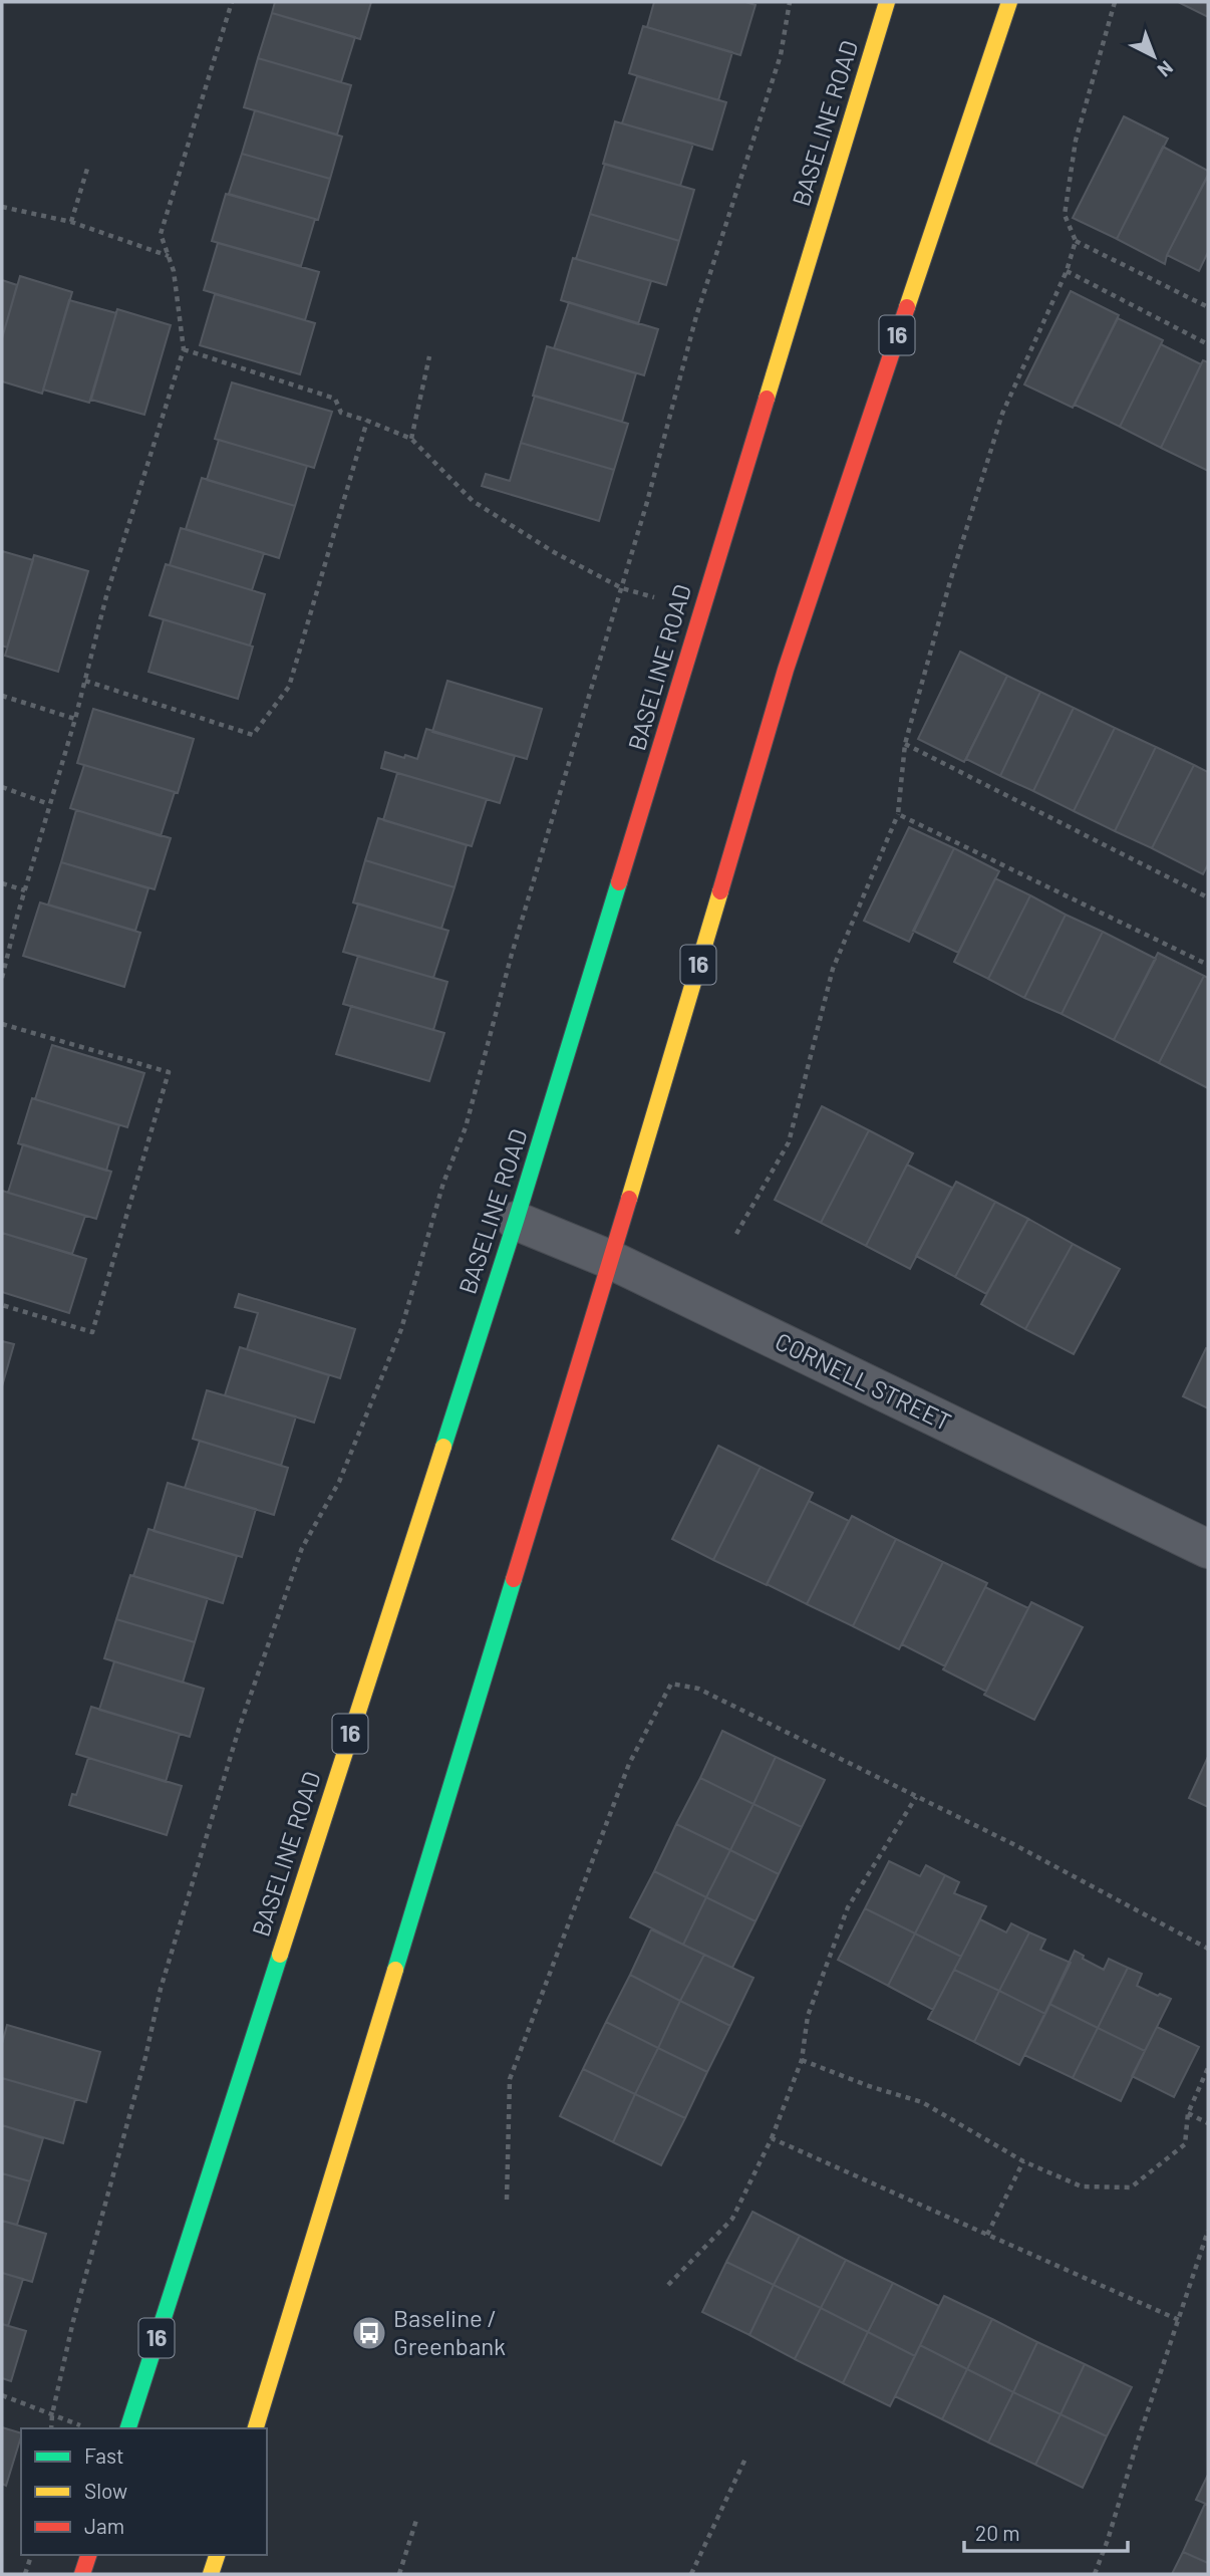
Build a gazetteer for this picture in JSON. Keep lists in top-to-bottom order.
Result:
{
  "streets": {
    "main road": ["BASELINE ROAD", "16"],
    "street": ["CORNELL STREET"]
  },
  "crossings": [
    ["BASELINE ROAD", "CORNELL STREET"],
    ["16", "CORNELL STREET"]
  ],
  "places": {
    "bus stop": ["Baseline / Greenbank"]
  },
  "legend": ["Fast", "Slow", "Jam"],
  "scale_bar": "20 m",
  "north": "bottom right"
}
